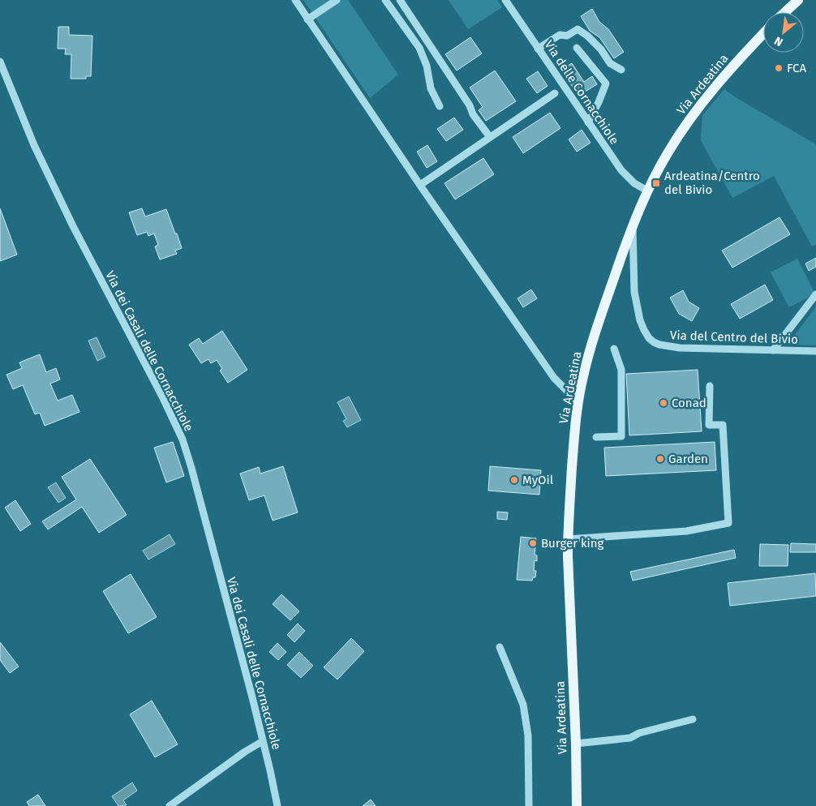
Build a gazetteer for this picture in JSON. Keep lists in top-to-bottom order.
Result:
{
  "streets": {
    "main road": ["Via Ardeatina"],
    "street": ["Via delle Cornacchiole", "Via del Centro del Bivio", "Via dei Casali delle Cornacchiole"]
  },
  "crossings": [
    ["Via Ardeatina", "Via delle Cornacchiole"],
    ["Via Ardeatina", "Via del Centro del Bivio"]
  ],
  "places": {
    "other": [
      "FCA",
      "Conad",
      "Garden",
      "MyOil",
      "Burger king"
    ],
    "transit": ["Ardeatina/Centro del Bivio"]
  },
  "north": "bottom left"
}
